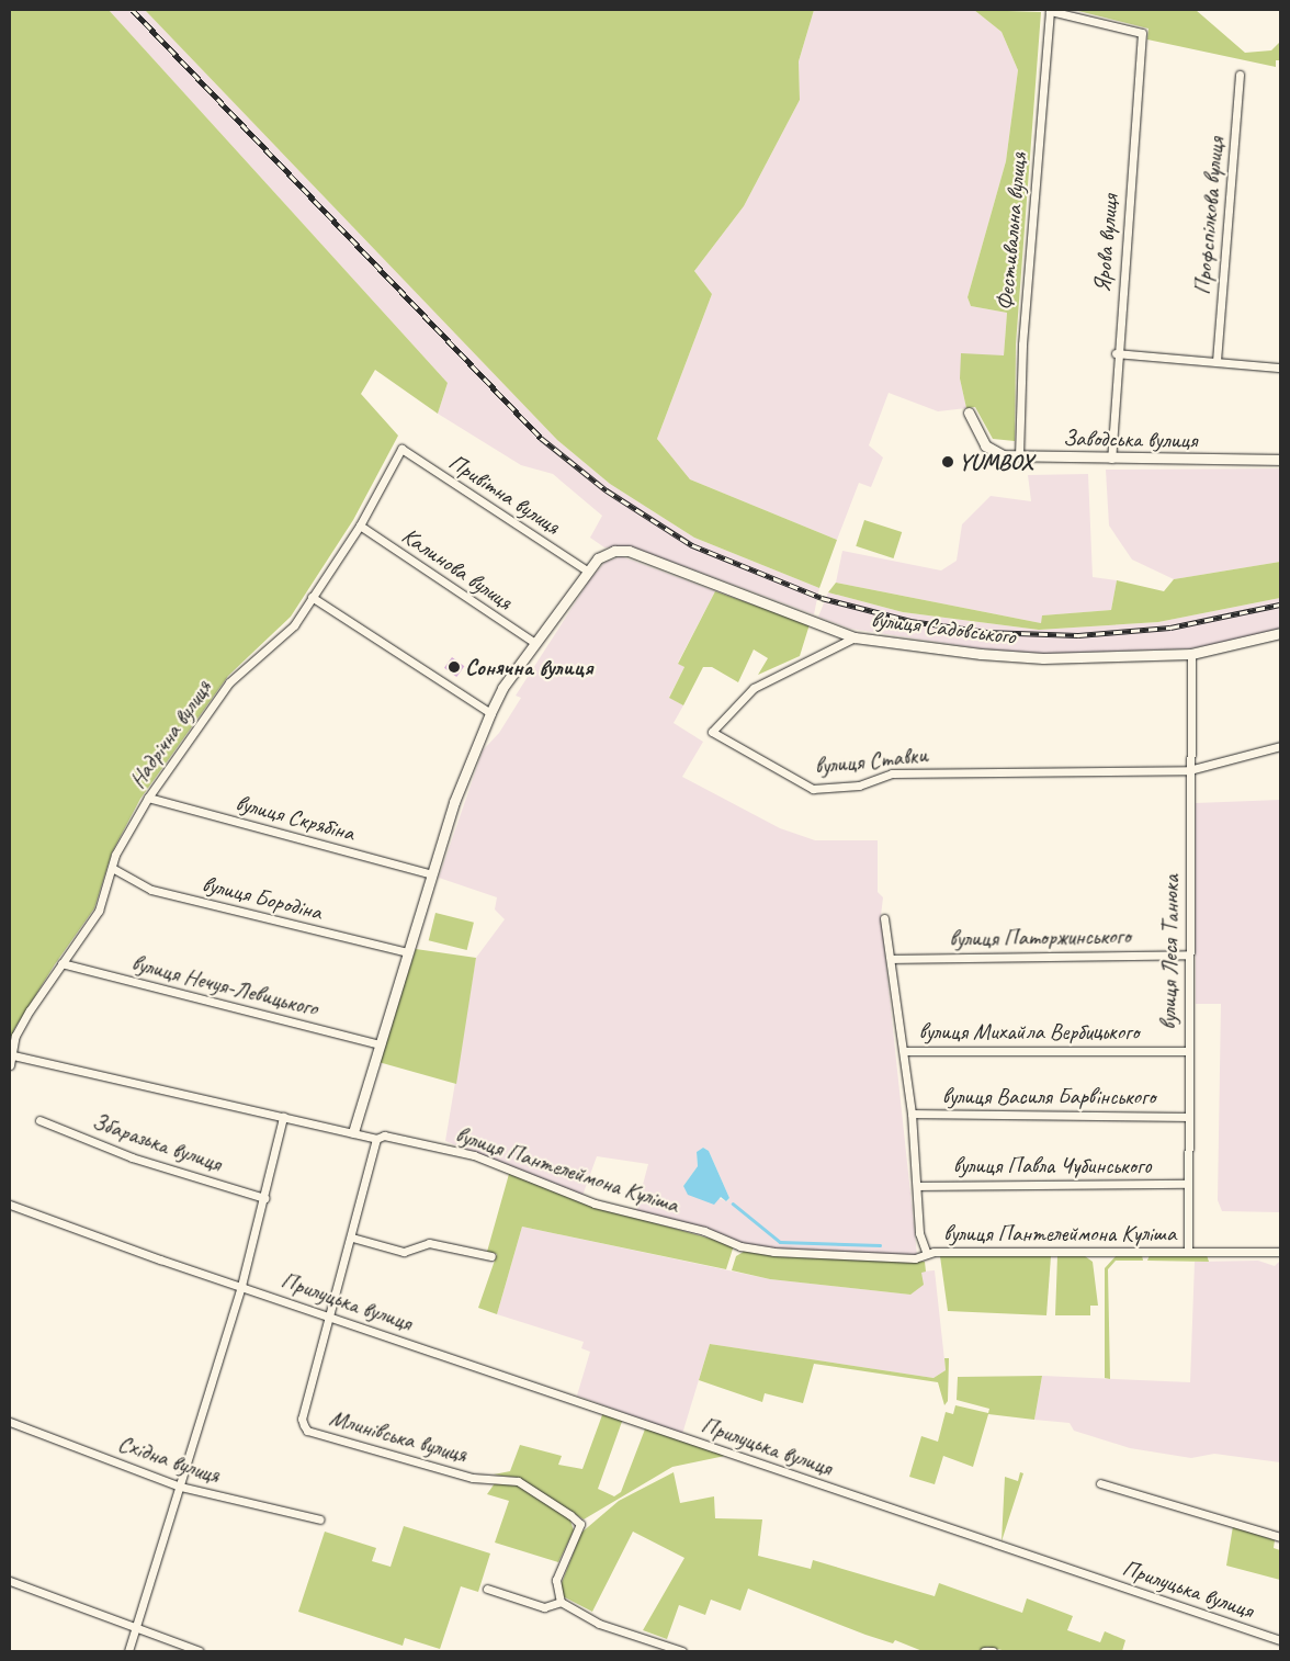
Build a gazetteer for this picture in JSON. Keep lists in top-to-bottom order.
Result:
{
  "streets": {
    "street": [
      "Профспілкова вулиця",
      "Фестивальна вулиця",
      "Ярова вулиця",
      "Заводська вулиця",
      "Привітна вулиця",
      "Калинова вулиця",
      "вулиця Садовського",
      "Надрічна вулиця",
      "вулиця Ставки",
      "вулиця Скрябіна",
      "вулиця Бородіна",
      "вулиця Паторжинського",
      "вулиця Леся Танюка",
      "вулиця Нечуя-Левицького",
      "вулиця Михайла Вербицького",
      "вулиця Василя Барвінського",
      "Збаразька вулиця",
      "вулиця Павла Чубинського",
      "вулиця Пантелеймона Куліша",
      "Прилуцька вулиця",
      "Млинівська вулиця",
      "Східна вулиця"
    ]
  },
  "crossings": [
    ["Фестивальна вулиця", "Ярова вулиця"],
    ["Фестивальна вулиця", "Заводська вулиця"],
    ["Ярова вулиця", "Заводська вулиця"],
    ["Привітна вулиця", "вулиця Садовського"],
    ["Привітна вулиця", "Надрічна вулиця"],
    ["Калинова вулиця", "Надрічна вулиця"],
    ["вулиця Садовського", "вулиця Ставки"],
    ["вулиця Садовського", "вулиця Леся Танюка"],
    ["Надрічна вулиця", "вулиця Скрябіна"],
    ["Надрічна вулиця", "вулиця Бородіна"],
    ["Надрічна вулиця", "вулиця Нечуя-Левицького"],
    ["Надрічна вулиця", "вулиця Пантелеймона Куліша"],
    ["вулиця Ставки", "вулиця Леся Танюка"],
    ["вулиця Паторжинського", "вулиця Леся Танюка"],
    ["вулиця Леся Танюка", "вулиця Михайла Вербицького"],
    ["вулиця Леся Танюка", "вулиця Василя Барвінського"],
    ["вулиця Леся Танюка", "вулиця Павла Чубинського"],
    ["вулиця Леся Танюка", "вулиця Пантелеймона Куліша"],
    ["вулиця Пантелеймона Куліша", "Млинівська вулиця"],
    ["Прилуцька вулиця", "Млинівська вулиця"]
  ],
  "places": ["YUMBOX", "Сонячна вулиця"]
}
